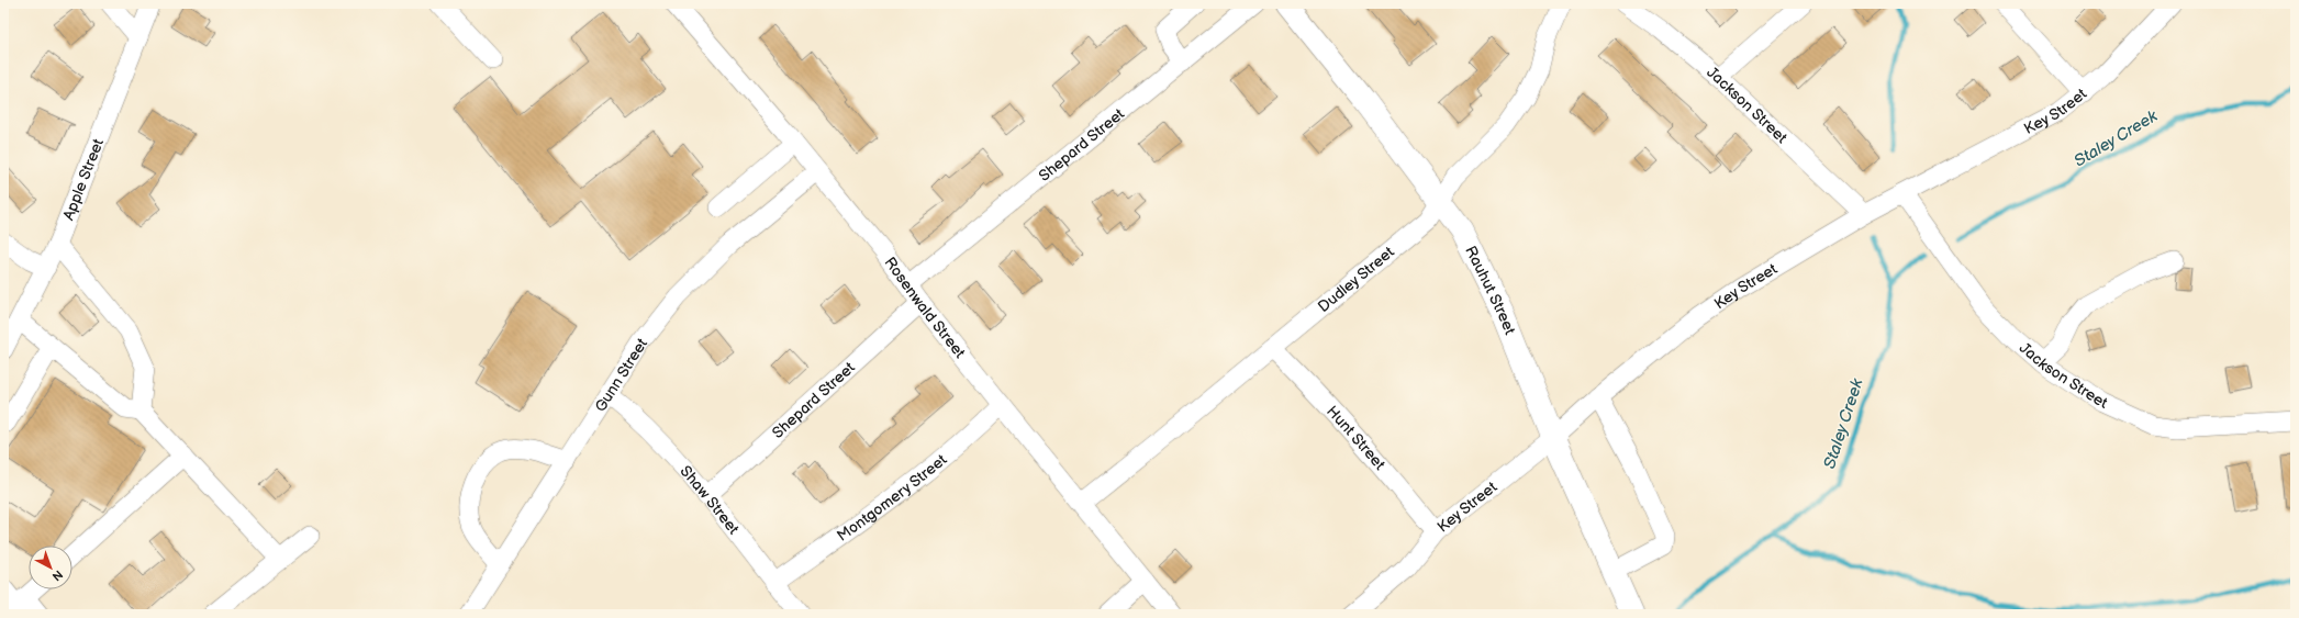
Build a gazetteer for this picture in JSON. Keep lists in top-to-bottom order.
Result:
{
  "streets": {
    "main road": ["Rauhut Street"],
    "street": [
      "Jackson Street",
      "Key Street",
      "Shepard Street",
      "Apple Street",
      "Dudley Street",
      "Rosenwald Street",
      "Gunn Street",
      "Hunt Street",
      "Montgomery Street",
      "Shaw Street"
    ]
  },
  "crossings": [
    ["Jackson Street", "Key Street"],
    ["Key Street", "Rauhut Street"],
    ["Key Street", "Hunt Street"],
    ["Shepard Street", "Rosenwald Street"],
    ["Shepard Street", "Shaw Street"],
    ["Dudley Street", "Rauhut Street"],
    ["Dudley Street", "Rosenwald Street"],
    ["Dudley Street", "Hunt Street"],
    ["Rosenwald Street", "Gunn Street"],
    ["Rosenwald Street", "Montgomery Street"],
    ["Gunn Street", "Shaw Street"],
    ["Montgomery Street", "Shaw Street"]
  ],
  "water": ["Staley Creek"],
  "north": "bottom right"
}
